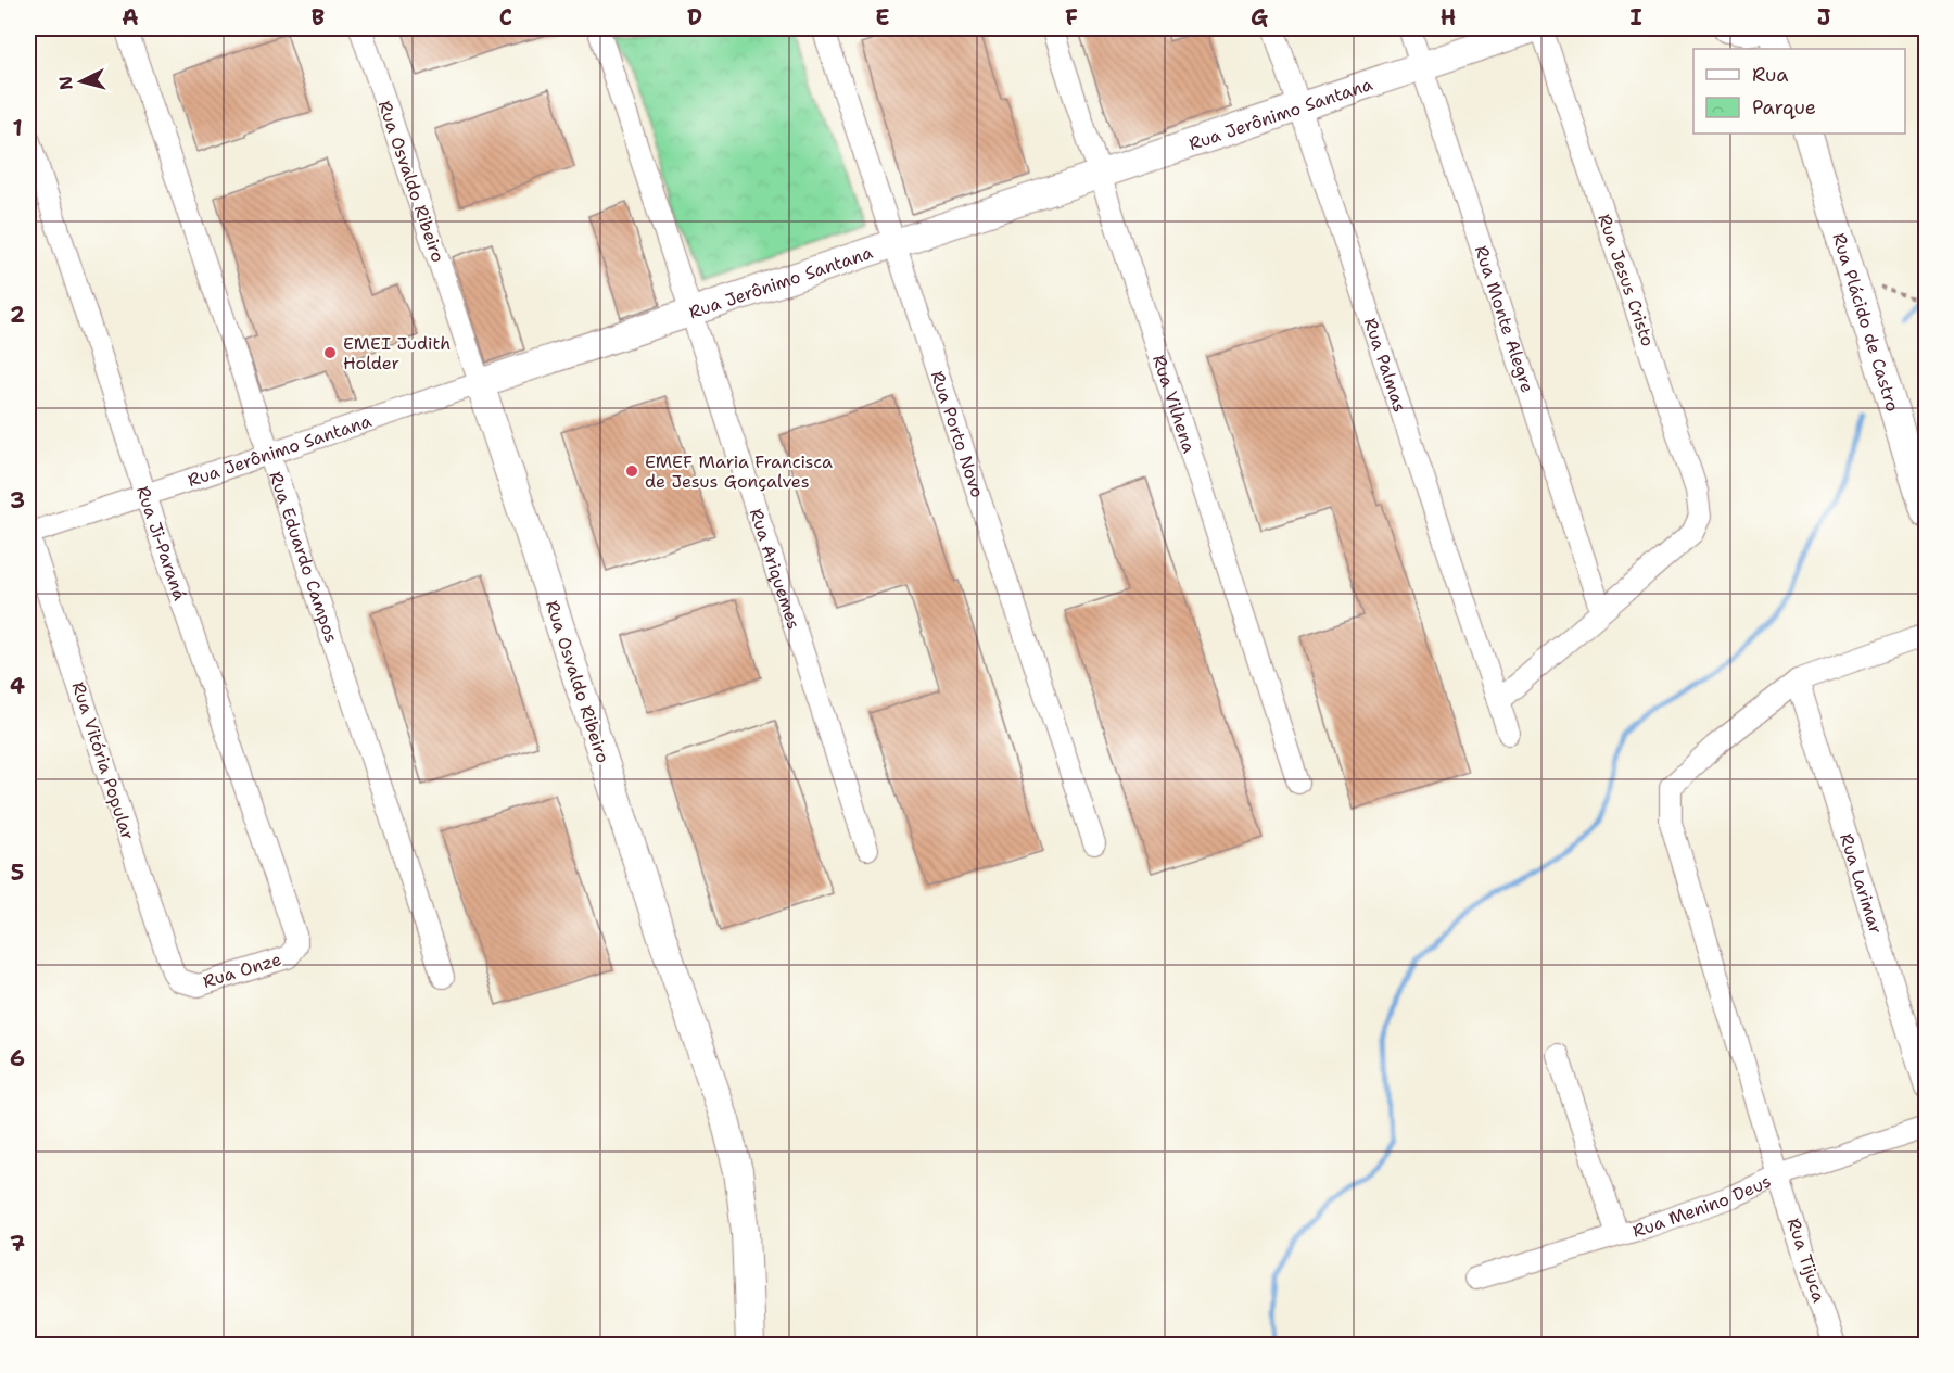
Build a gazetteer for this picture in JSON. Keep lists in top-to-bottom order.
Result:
{
  "streets": {
    "street": [
      "Rua Jerônimo Santana",
      "Rua Osvaldo Ribeiro",
      "Rua Jesus Cristo",
      "Rua Monte Alegre",
      "Rua Plácido de Castro",
      "Rua Palmas",
      "Rua Vilhena",
      "Rua Porto Novo",
      "Rua Ji-Paraná",
      "Rua Eduardo Campos",
      "Rua Ariquemes",
      "Rua Vitória Popular",
      "Rua Larimar",
      "Rua Onze",
      "Rua Menino Deus",
      "Rua Tijuca"
    ]
  },
  "crossings": [
    ["Rua Jerônimo Santana", "Rua Osvaldo Ribeiro"],
    ["Rua Jerônimo Santana", "Rua Monte Alegre"],
    ["Rua Jerônimo Santana", "Rua Palmas"],
    ["Rua Jerônimo Santana", "Rua Vilhena"],
    ["Rua Jerônimo Santana", "Rua Porto Novo"],
    ["Rua Jerônimo Santana", "Rua Ji-Paraná"],
    ["Rua Jerônimo Santana", "Rua Eduardo Campos"],
    ["Rua Jerônimo Santana", "Rua Ariquemes"],
    ["Rua Jerônimo Santana", "Rua Vitória Popular"],
    ["Rua Jesus Cristo", "Rua Monte Alegre"],
    ["Rua Ji-Paraná", "Rua Onze"],
    ["Rua Vitória Popular", "Rua Onze"],
    ["Rua Larimar", "Rua Tijuca"],
    ["Rua Menino Deus", "Rua Tijuca"]
  ],
  "places": ["EMEI Judith Holder", "EMEF Maria Francisca de Jesus Gonçalves"],
  "legend": ["Rua", "Parque"],
  "north": "left",
  "grid": {
    "columns": [
      "A",
      "B",
      "C",
      "D",
      "E",
      "F",
      "G",
      "H",
      "I",
      "J"
    ],
    "rows": [
      "1",
      "2",
      "3",
      "4",
      "5",
      "6",
      "7"
    ]
  }
}
